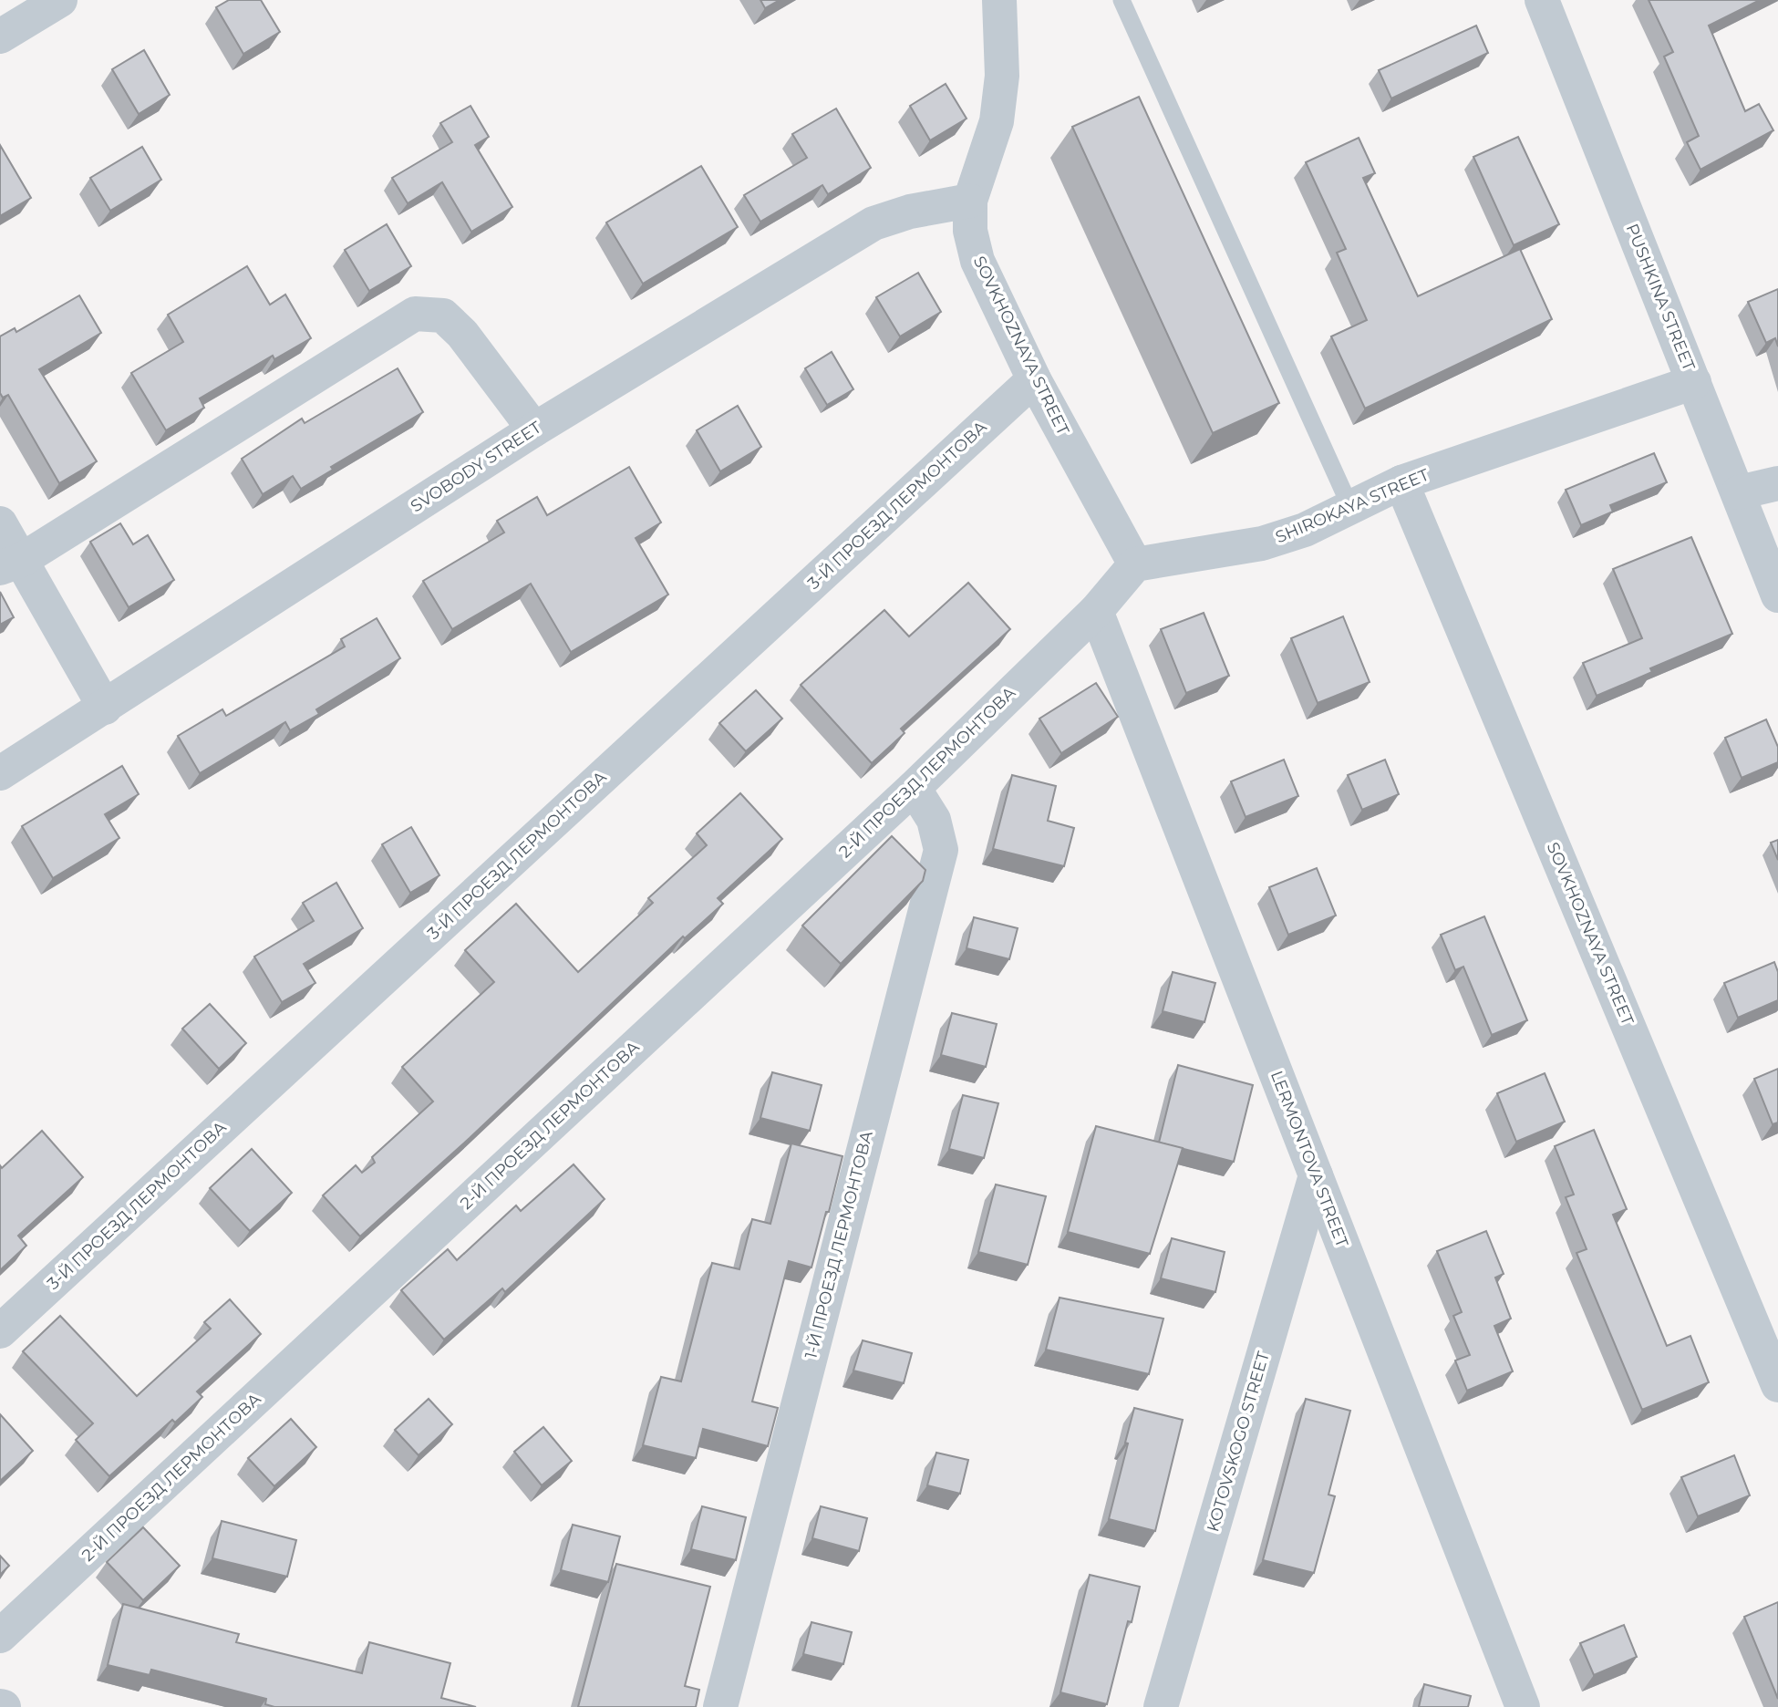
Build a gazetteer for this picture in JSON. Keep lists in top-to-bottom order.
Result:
{
  "streets": {
    "street": [
      "PUSHKINA STREET",
      "SOVKHOZNAYA STREET",
      "SVOBODY STREET",
      "3-Й ПРОЕЗД ЛЕРМОНТОВА",
      "SHIROKAYA STREET",
      "2-Й ПРОЕЗД ЛЕРМОНТОВА",
      "LERMONTOVA STREET",
      "1-Й ПРОЕЗД ЛЕРМОНТОВА",
      "KOTOVSKOGO STREET"
    ]
  },
  "crossings": [
    ["PUSHKINA STREET", "SHIROKAYA STREET"],
    ["SOVKHOZNAYA STREET", "SVOBODY STREET"],
    ["SOVKHOZNAYA STREET", "3-Й ПРОЕЗД ЛЕРМОНТОВА"],
    ["SOVKHOZNAYA STREET", "SHIROKAYA STREET"],
    ["2-Й ПРОЕЗД ЛЕРМОНТОВА", "LERMONTOVA STREET"],
    ["2-Й ПРОЕЗД ЛЕРМОНТОВА", "1-Й ПРОЕЗД ЛЕРМОНТОВА"],
    ["LERMONTOVA STREET", "KOTOVSKOGO STREET"]
  ]
}
